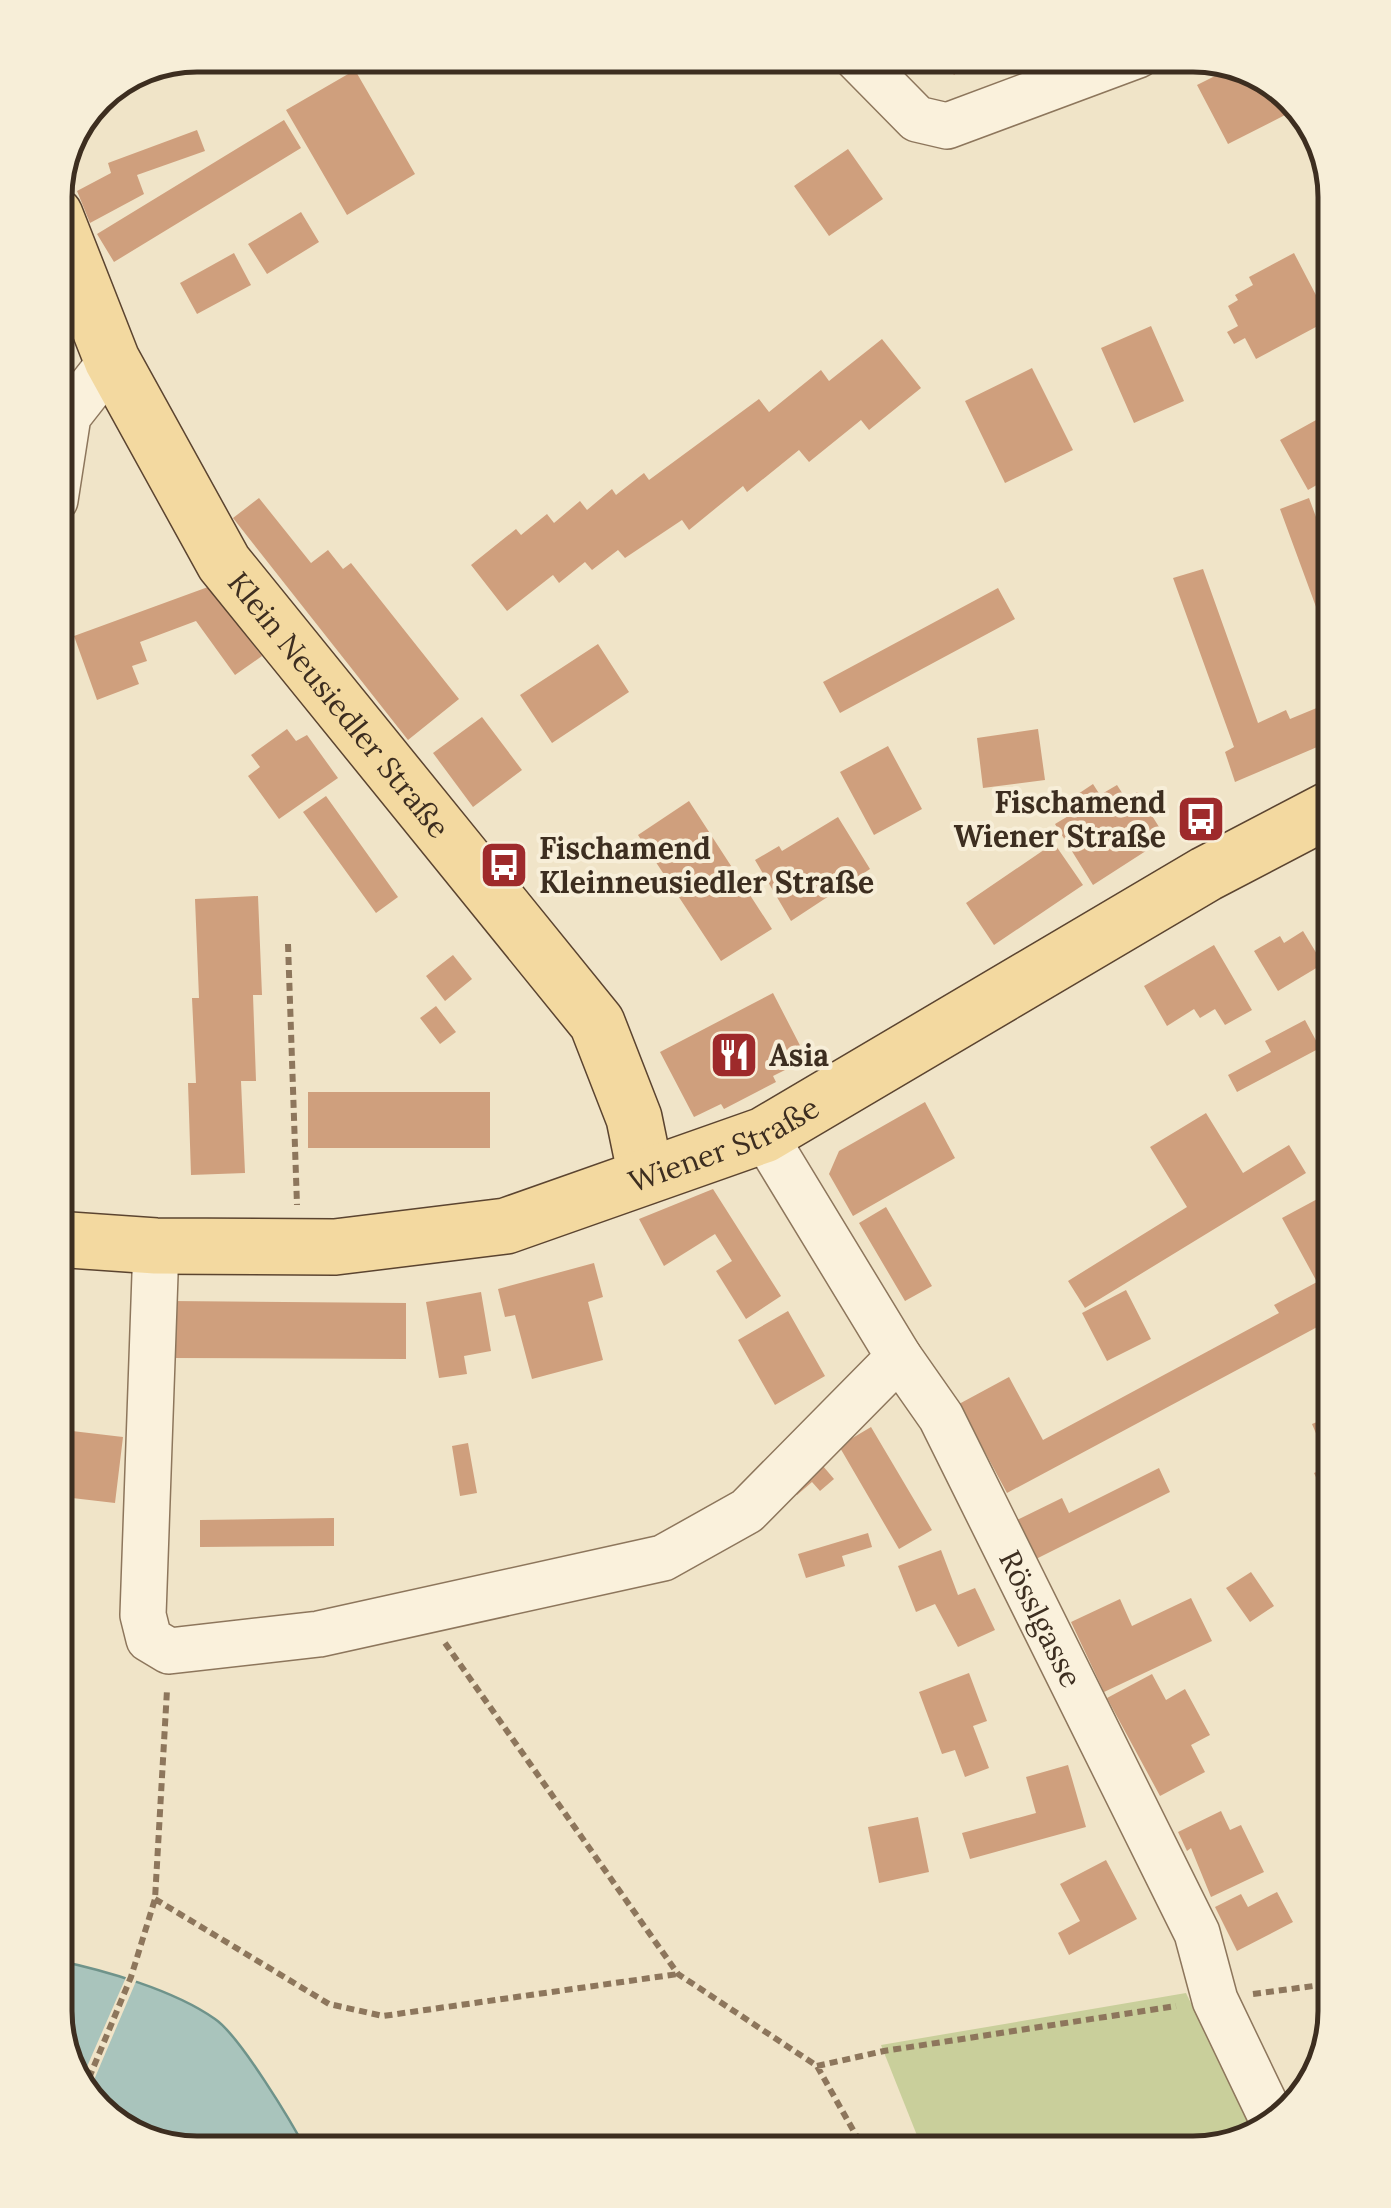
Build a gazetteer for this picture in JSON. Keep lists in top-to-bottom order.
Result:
{
  "streets": {
    "main road": ["Klein Neusiedler Straße", "Wiener Straße"],
    "street": ["Rösslgasse"]
  },
  "crossings": [
    ["Klein Neusiedler Straße", "Wiener Straße"],
    ["Wiener Straße", "Rösslgasse"]
  ],
  "places": {
    "bus stop": ["Fischamend Wiener Straße", "Fischamend Kleinneusiedler Straße"],
    "restaurant": ["Asia"]
  }
}
